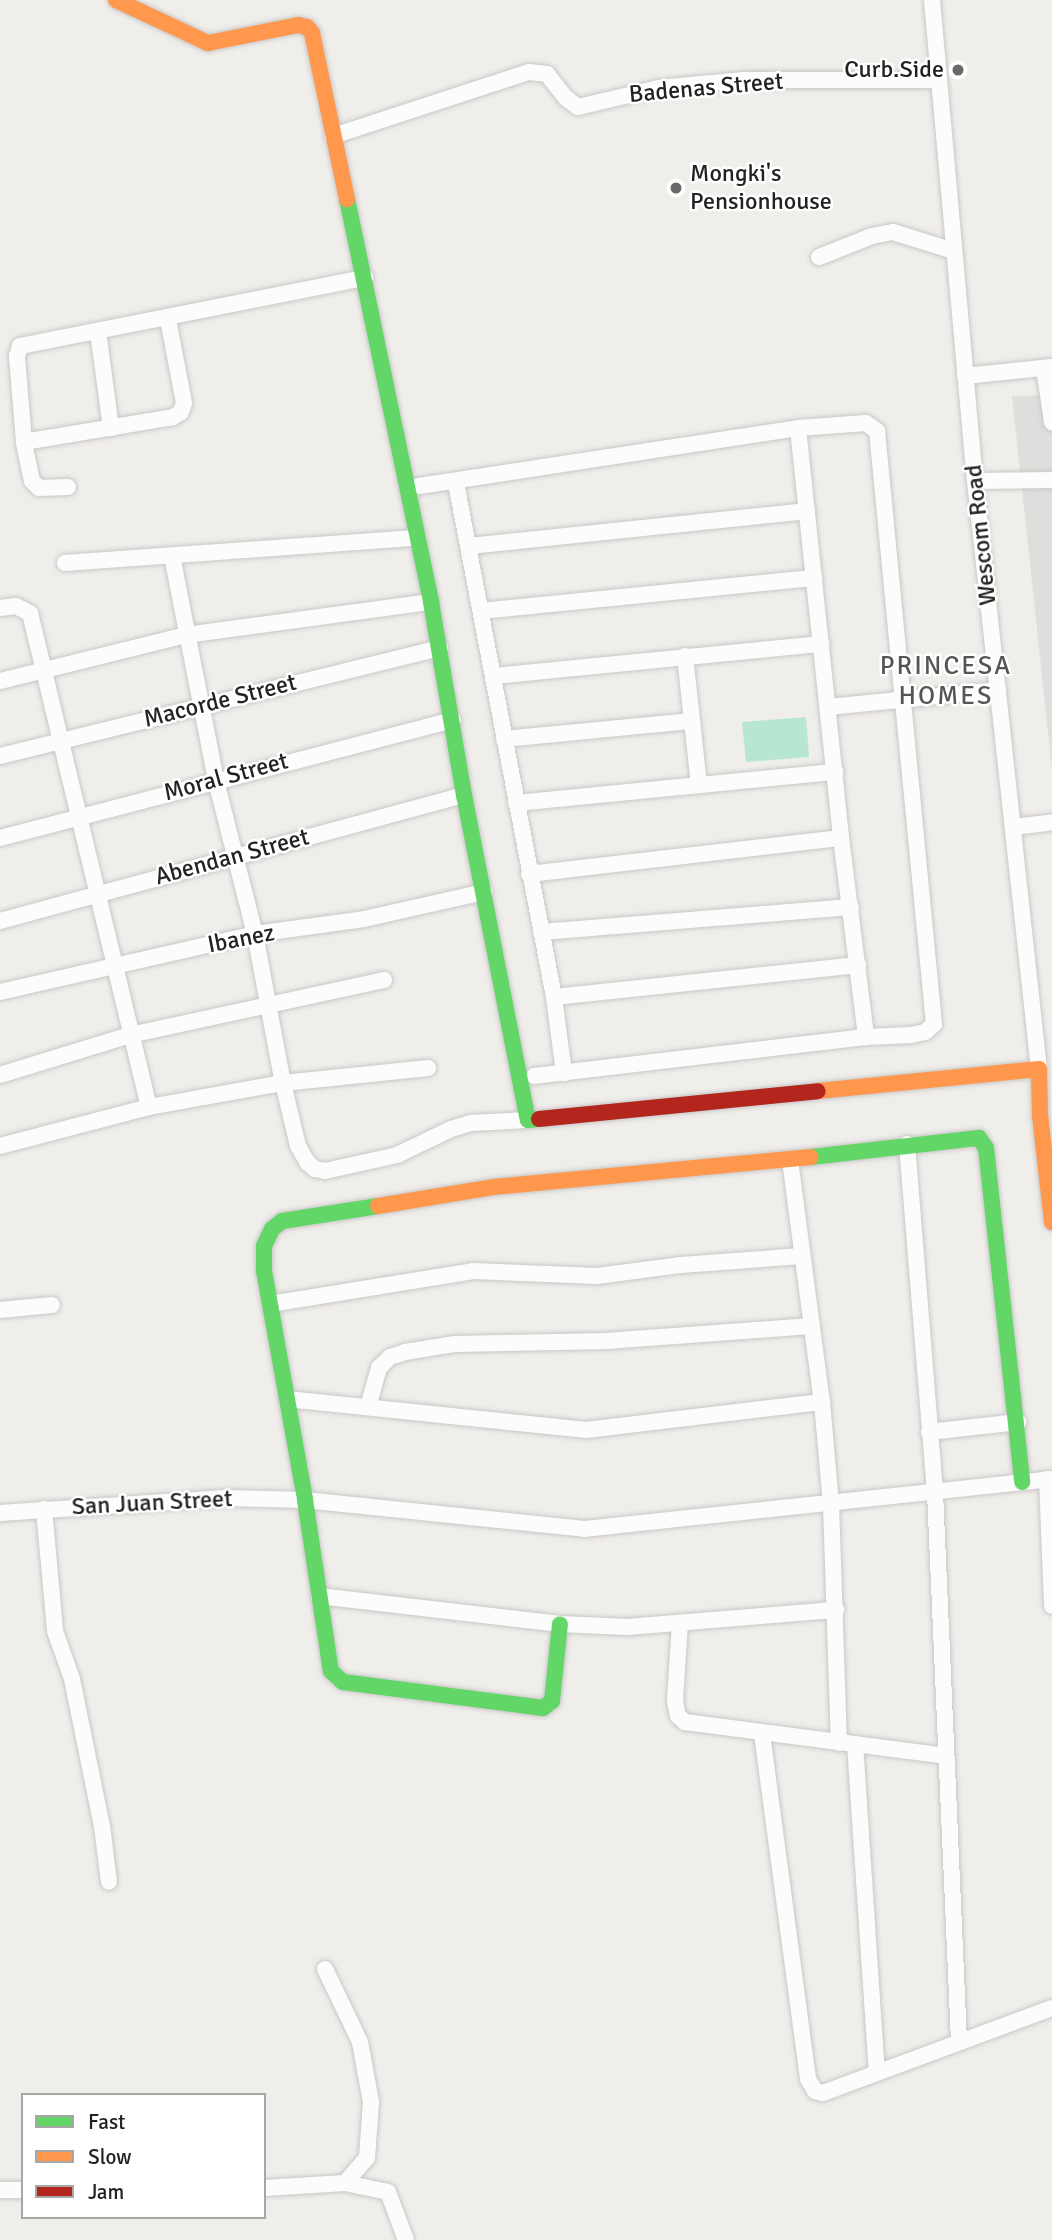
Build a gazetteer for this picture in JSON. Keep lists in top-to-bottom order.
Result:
{
  "streets": {
    "street": [
      "Badenas Street",
      "Wescom Road",
      "Macorde Street",
      "Moral Street",
      "Abendan Street",
      "Ibanez",
      "San Juan Street"
    ]
  },
  "crossings": [
    ["Badenas Street", "Wescom Road"]
  ],
  "districts": ["PRINCESA HOMES"],
  "places": ["Curb.Side", "Mongki's Pensionhouse"],
  "legend": ["Fast", "Slow", "Jam"]
}
